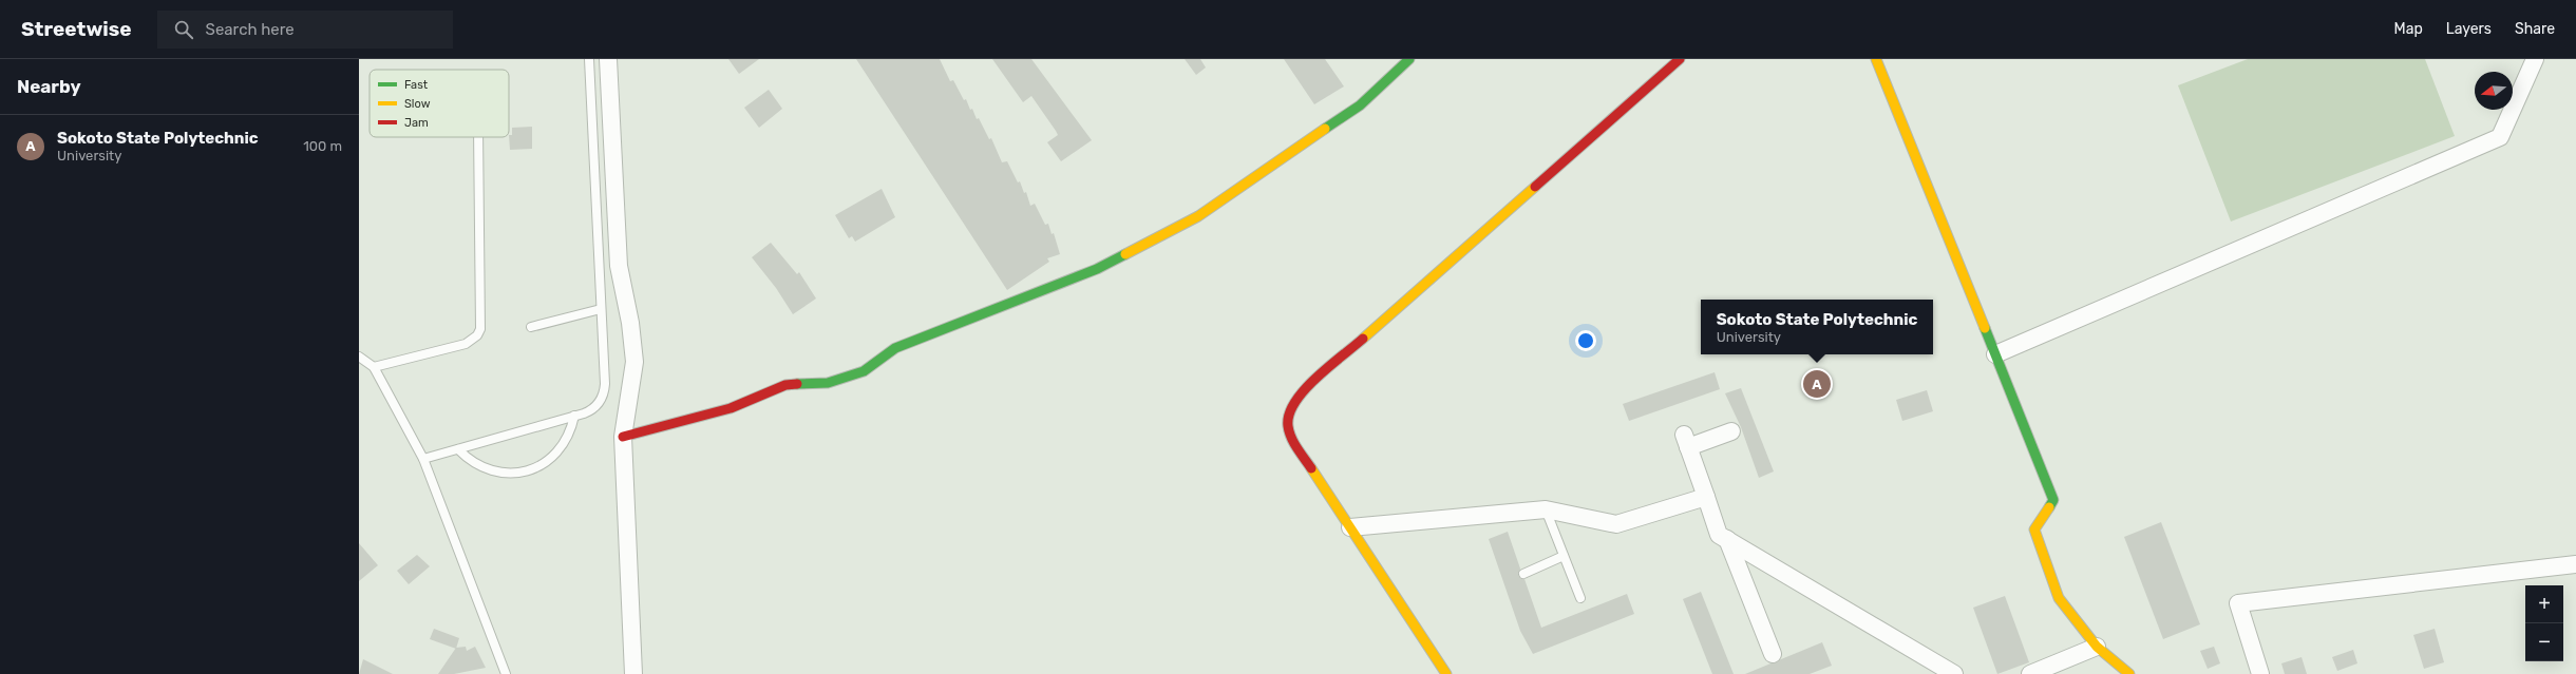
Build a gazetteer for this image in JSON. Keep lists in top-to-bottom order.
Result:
{
  "legend": ["Fast", "Slow", "Jam"],
  "north": "left",
  "page": {
    "header": "Streetwise",
    "search": "Search here",
    "nav": ["Map", "Layers", "Share"],
    "heading": "Nearby",
    "list": [
      {
        "mark": "A",
        "name": "Sokoto State Polytechnic",
        "note": "University",
        "value": "100 m"
      }
    ],
    "popup": ["Sokoto State Polytechnic", "University"],
    "pins": "A",
    "map_buttons": ["+", "−"]
  }
}
